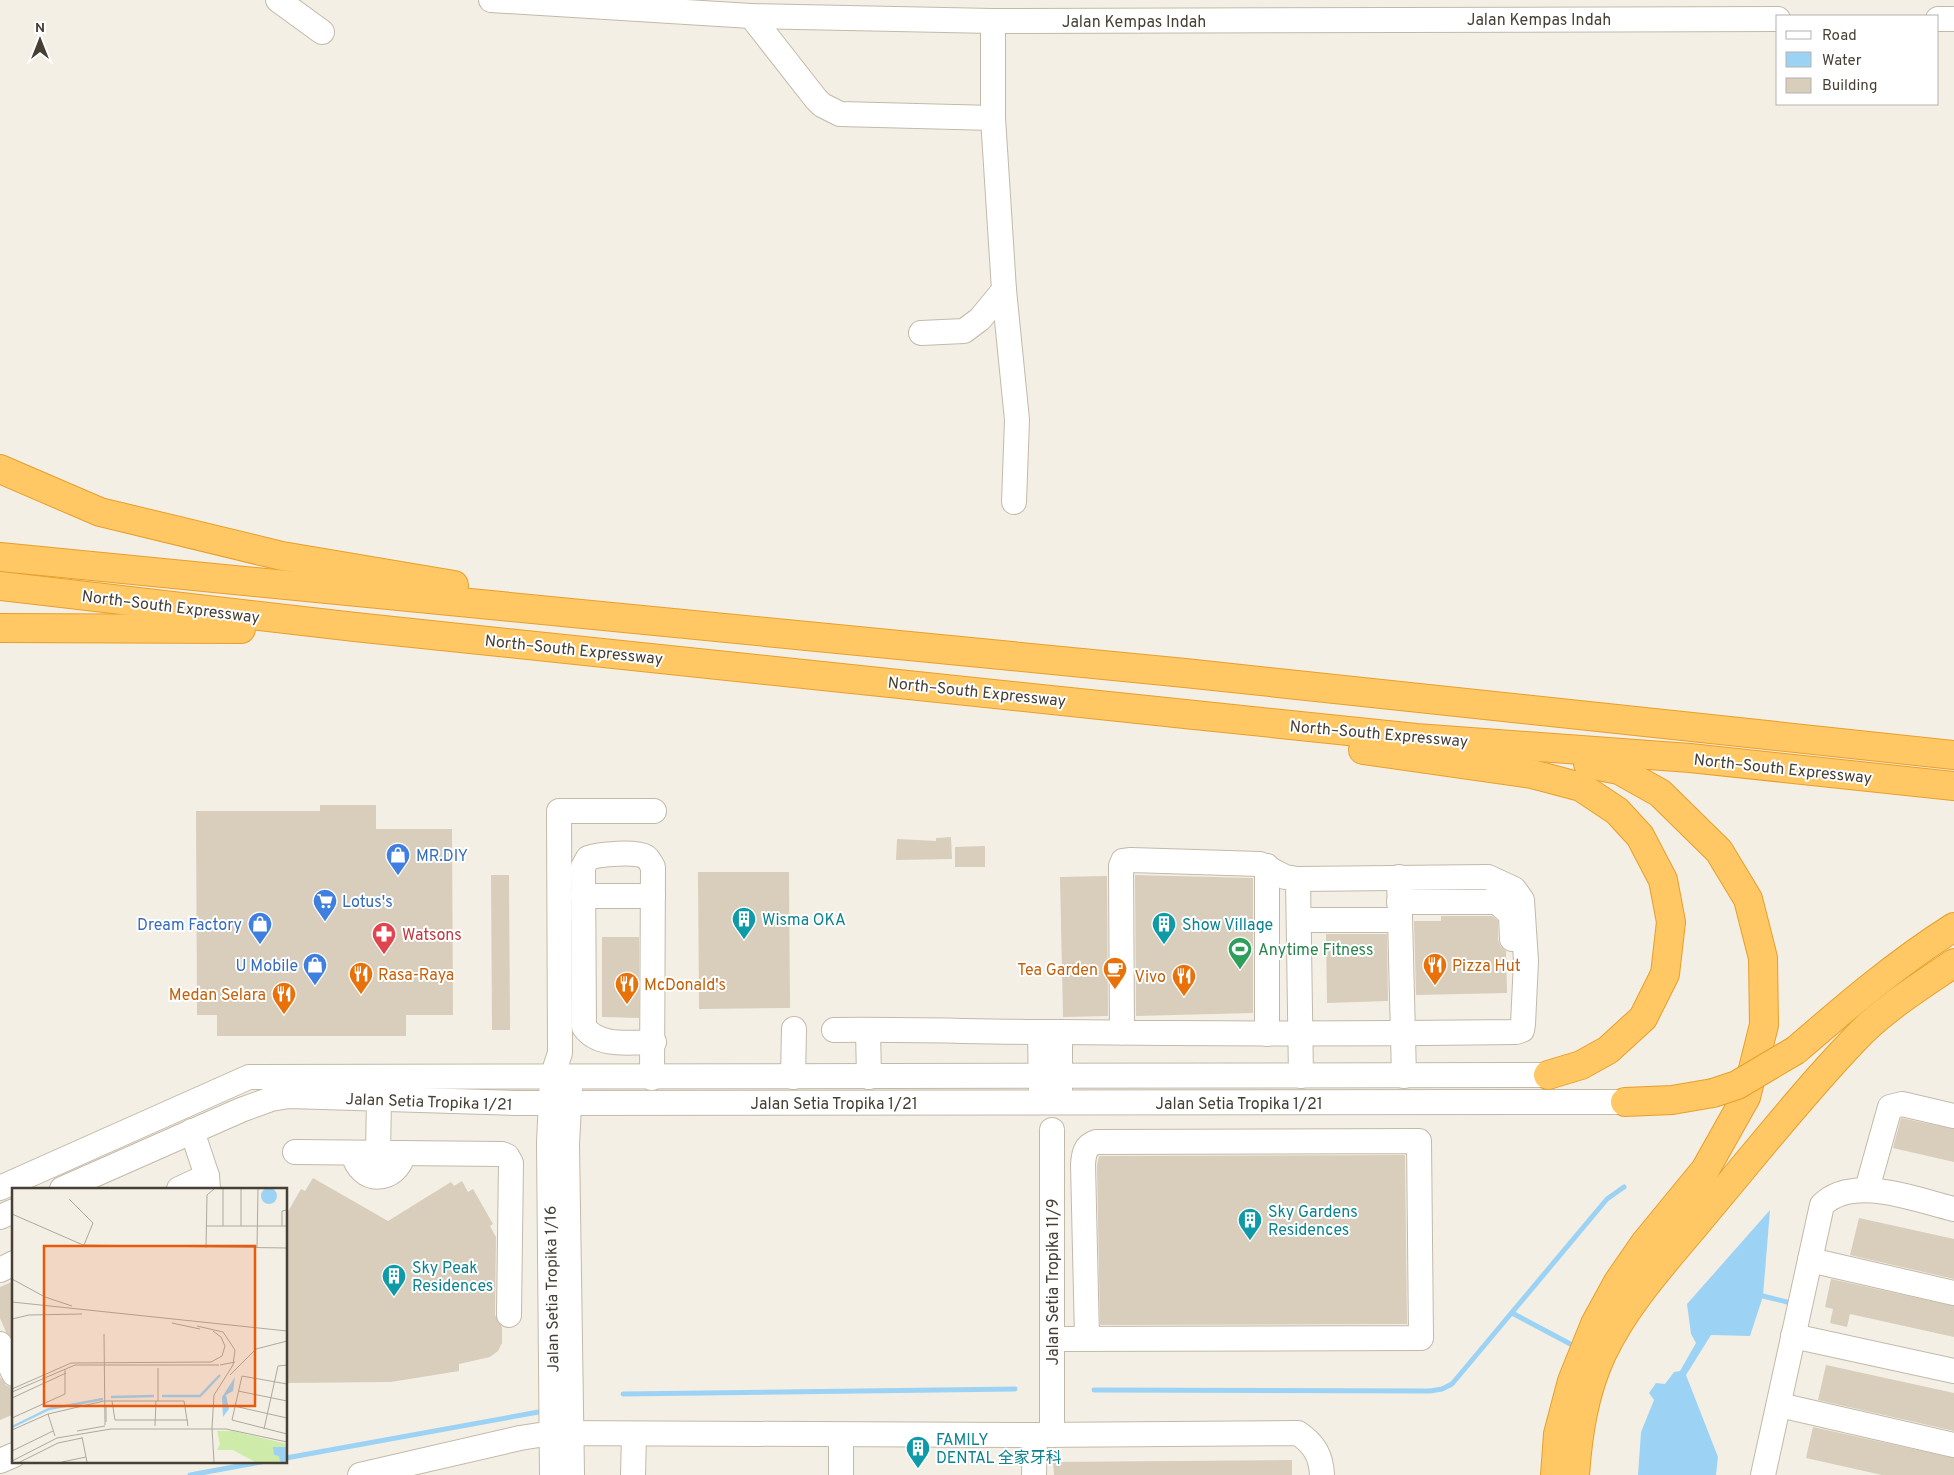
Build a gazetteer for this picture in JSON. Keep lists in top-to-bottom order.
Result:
{
  "streets": {
    "highway": ["North–South Expressway"],
    "street": [
      "Jalan Kempas Indah",
      "Jalan Setia Tropika 1/21",
      "Jalan Setia Tropika 11/9",
      "Jalan Setia Tropika 1/16"
    ]
  },
  "crossings": [
    ["Jalan Setia Tropika 1/21", "Jalan Setia Tropika 11/9"],
    ["Jalan Setia Tropika 1/21", "Jalan Setia Tropika 1/16"]
  ],
  "places": {
    "shop": ["MR.DIY", "Dream Factory", "U Mobile"],
    "supermarket": ["Lotus's"],
    "building": [
      "Wisma OKA",
      "Show Village",
      "Sky Gardens Residences",
      "Sky Peak Residences",
      "FAMILY DENTAL 全家牙科"
    ],
    "pharmacy": ["Watsons"],
    "sports": ["Anytime Fitness"],
    "restaurant": [
      "Pizza Hut",
      "Rasa-Raya",
      "Vivo",
      "McDonald's",
      "Medan Selara"
    ],
    "cafe": ["Tea Garden"]
  },
  "legend": ["Road", "Water", "Building"],
  "north": "top"
}
